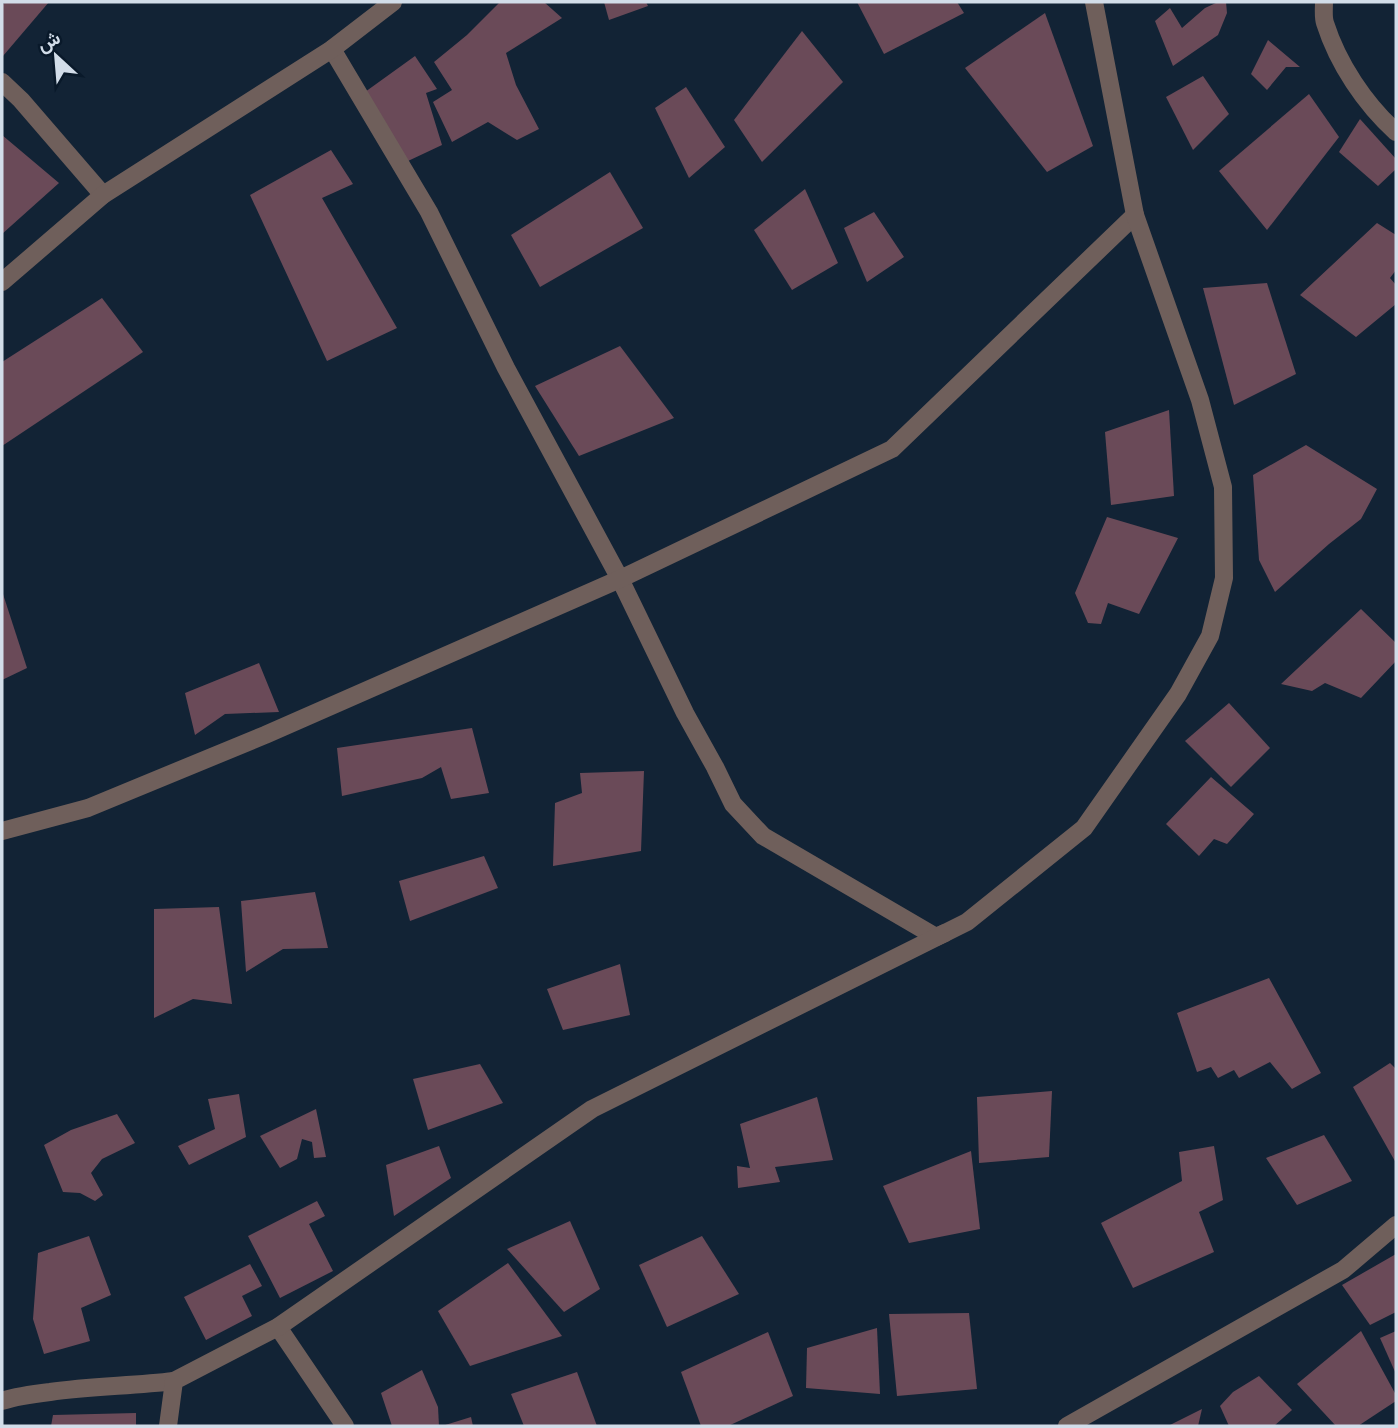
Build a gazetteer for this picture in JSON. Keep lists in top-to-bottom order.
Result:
{
  "north": "top left"
}
